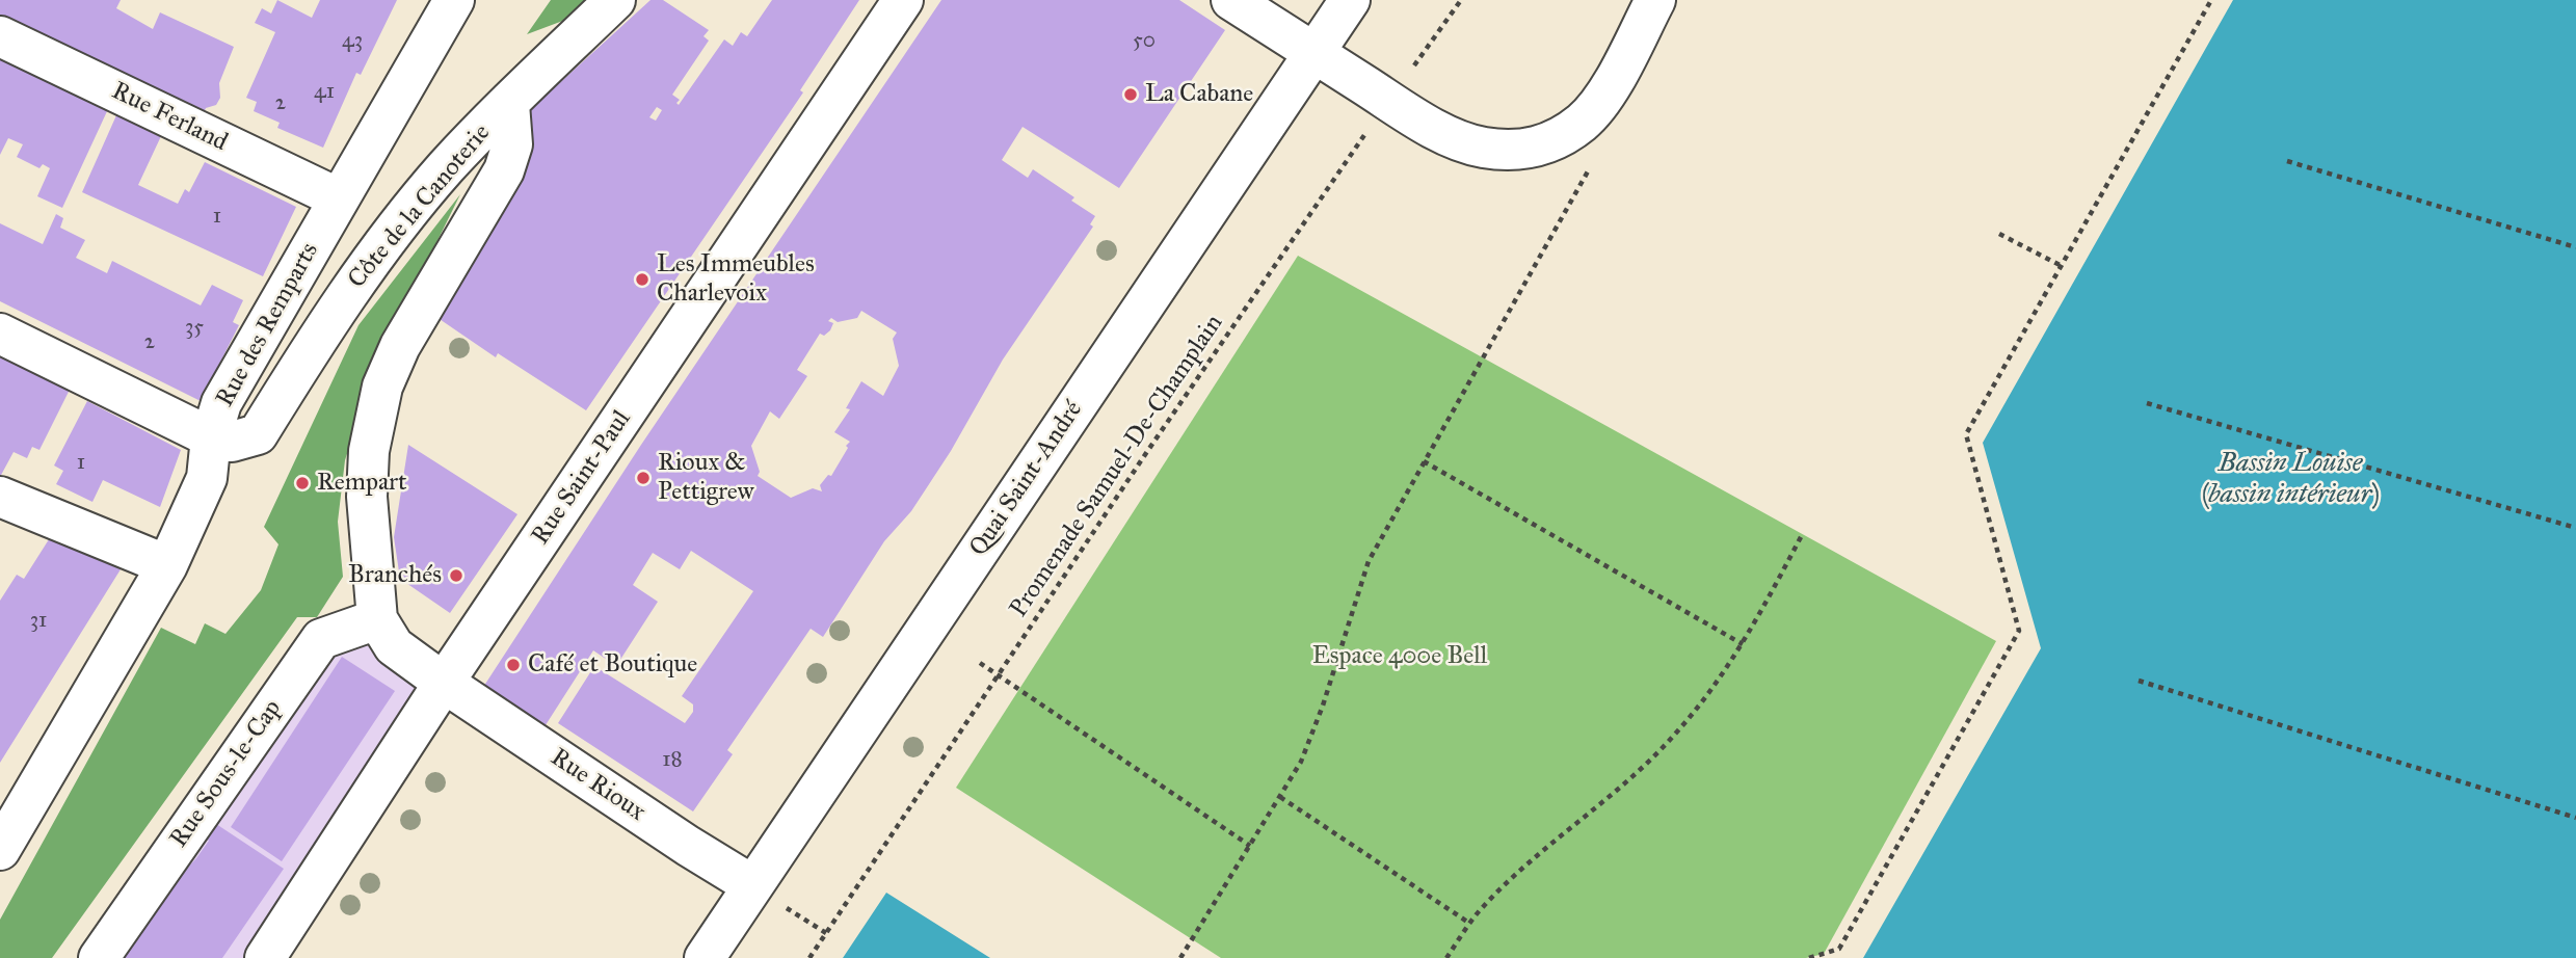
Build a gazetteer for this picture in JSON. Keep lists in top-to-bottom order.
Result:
{
  "streets": {
    "street": [
      "Rue Ferland",
      "Côte de la Canoterie",
      "Rue des Remparts",
      "Rue Saint-Paul",
      "Quai Saint-André",
      "Rue Sous-le-Cap",
      "Rue Rioux"
    ],
    "path": ["Promenade Samuel-De-Champlain"]
  },
  "crossings": [
    ["Rue Ferland", "Rue des Remparts"],
    ["Côte de la Canoterie", "Rue des Remparts"],
    ["Rue Saint-Paul", "Rue Rioux"],
    ["Quai Saint-André", "Rue Rioux"],
    ["Rue Sous-le-Cap", "Rue Rioux"]
  ],
  "water": ["Bassin Louise (bassin intérieur)"],
  "parks": ["Espace 400e Bell"],
  "places": [
    "La Cabane",
    "Les Immeubles Charlevoix",
    "Rioux & Pettigrew",
    "Rempart",
    "Branchés",
    "Café et Boutique"
  ],
  "house_numbers": [
    "43",
    "50",
    "41",
    "2",
    "1",
    "35",
    "2",
    "1",
    "31",
    "18"
  ]
}
